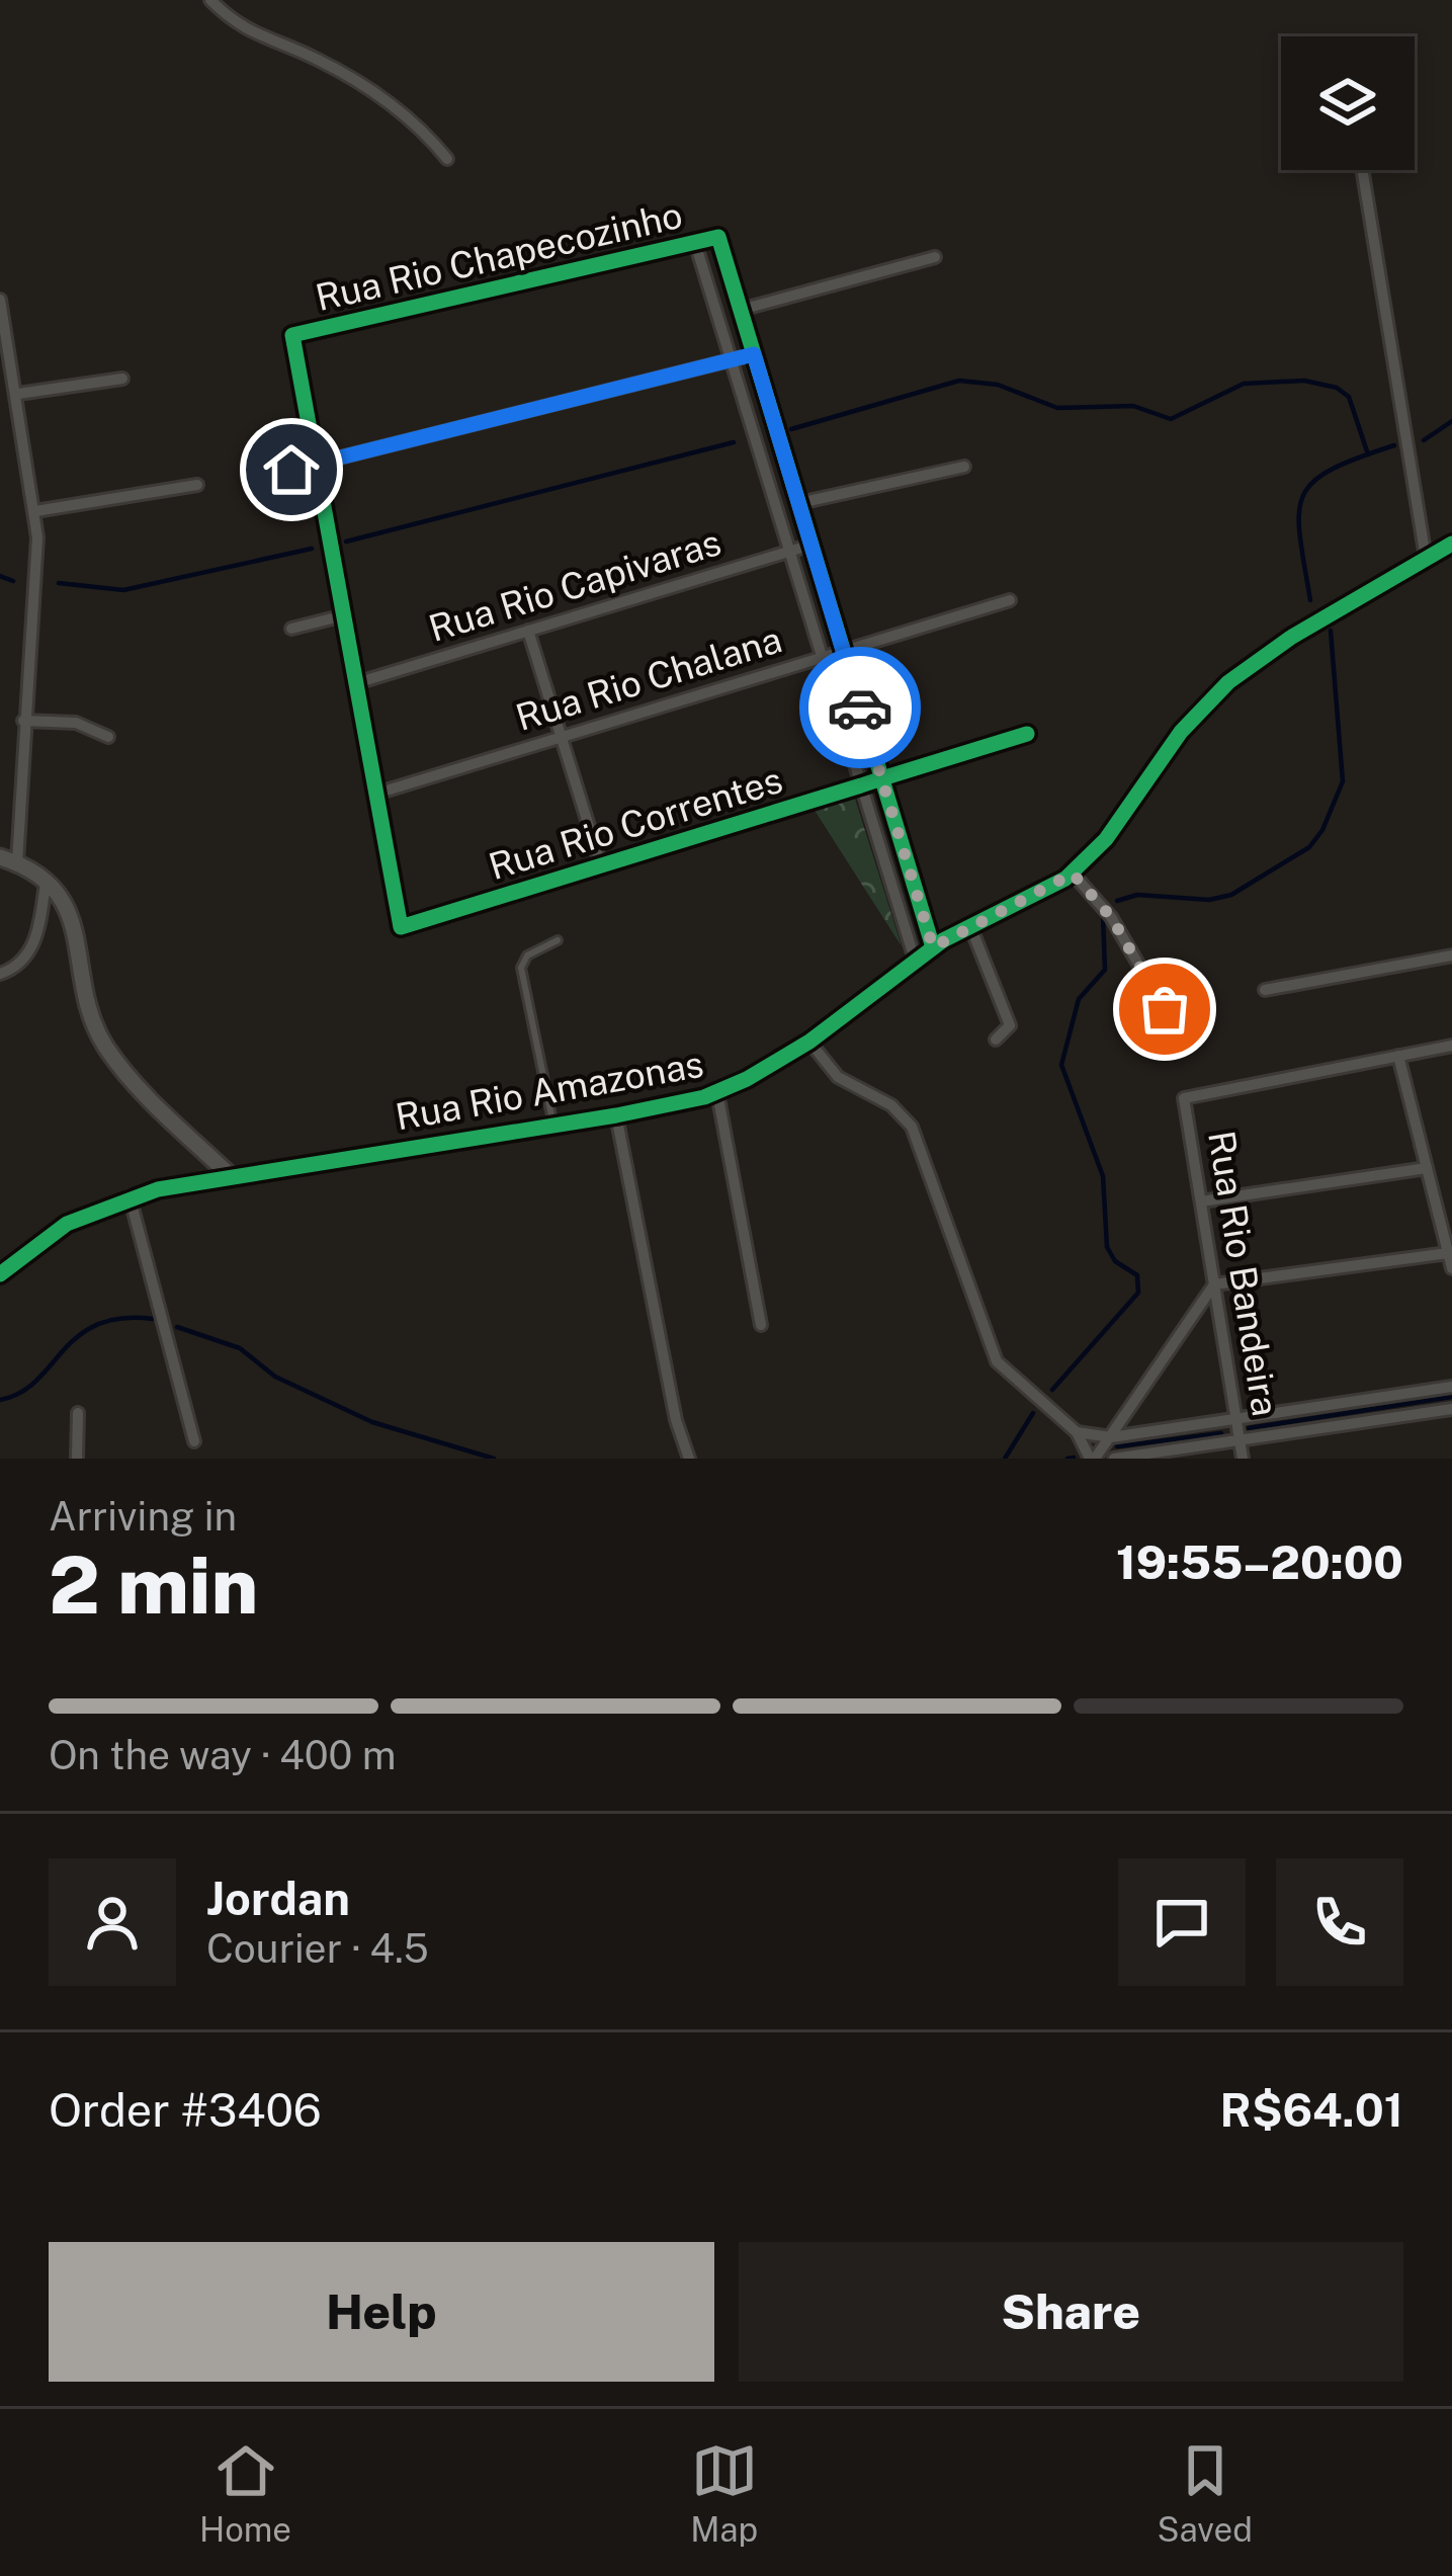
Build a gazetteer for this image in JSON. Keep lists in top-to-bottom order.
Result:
{
  "streets": {
    "street": [
      "Rua Rio Chapecozinho",
      "Rua Rio Capivaras",
      "Rua Rio Chalana",
      "Rua Rio Correntes",
      "Rua Rio Amazonas",
      "Rua Rio Bandeira"
    ]
  },
  "crossings": [
    ["Rua Rio Chalana", "Rua Rio Correntes"]
  ],
  "page": {
    "heading": ["2 min", "Arriving in", "19:55–20:00"],
    "panel": [
      "Jordan",
      "Courier · 4.5",
      "Order #3406",
      "R$64.01"
    ],
    "bar": "On the way · 400 m",
    "buttons": ["Help", "Share"],
    "tabs": ["Home", "Map", "Saved"]
  }
}
